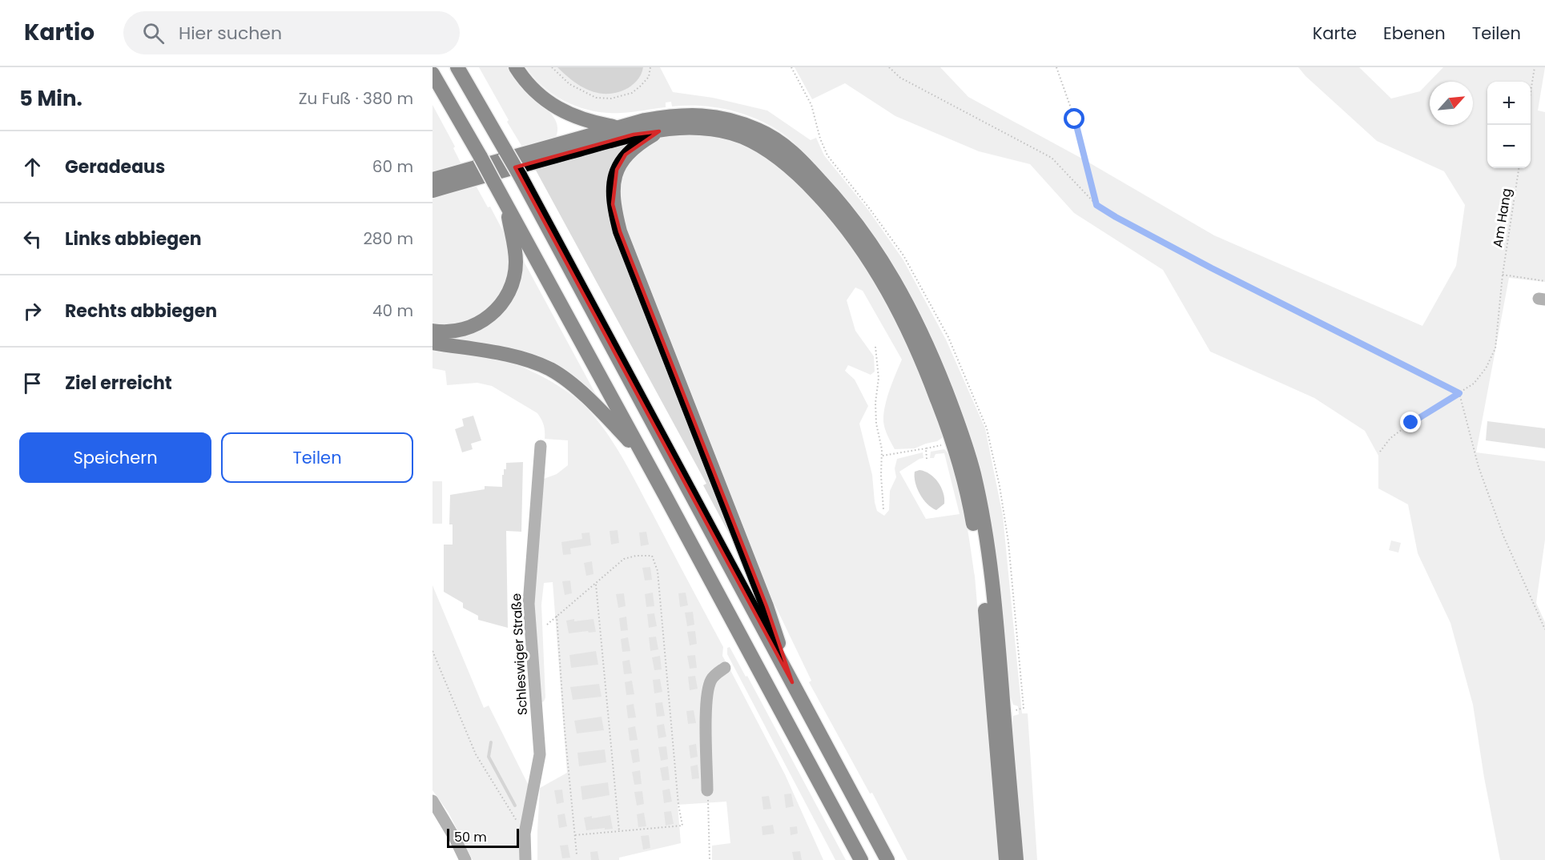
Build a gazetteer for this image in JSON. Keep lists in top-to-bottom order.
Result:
{
  "streets": {
    "street": ["Schleswiger Straße"],
    "path": ["Am Hang"]
  },
  "scale_bar": "50 m",
  "north": "top right",
  "page": {
    "header": "Kartio",
    "search": "Hier suchen",
    "nav": ["Karte", "Ebenen", "Teilen"],
    "heading": ["5 Min.", "Zu Fuß · 380 m"],
    "map_buttons": ["+", "−"],
    "list": [
      ["Geradeaus", "60 m"],
      ["Links abbiegen", "280 m"],
      ["Rechts abbiegen", "40 m"],
      "Ziel erreicht"
    ],
    "buttons": ["Speichern", "Teilen"],
    "scale": "50 m"
  }
}
